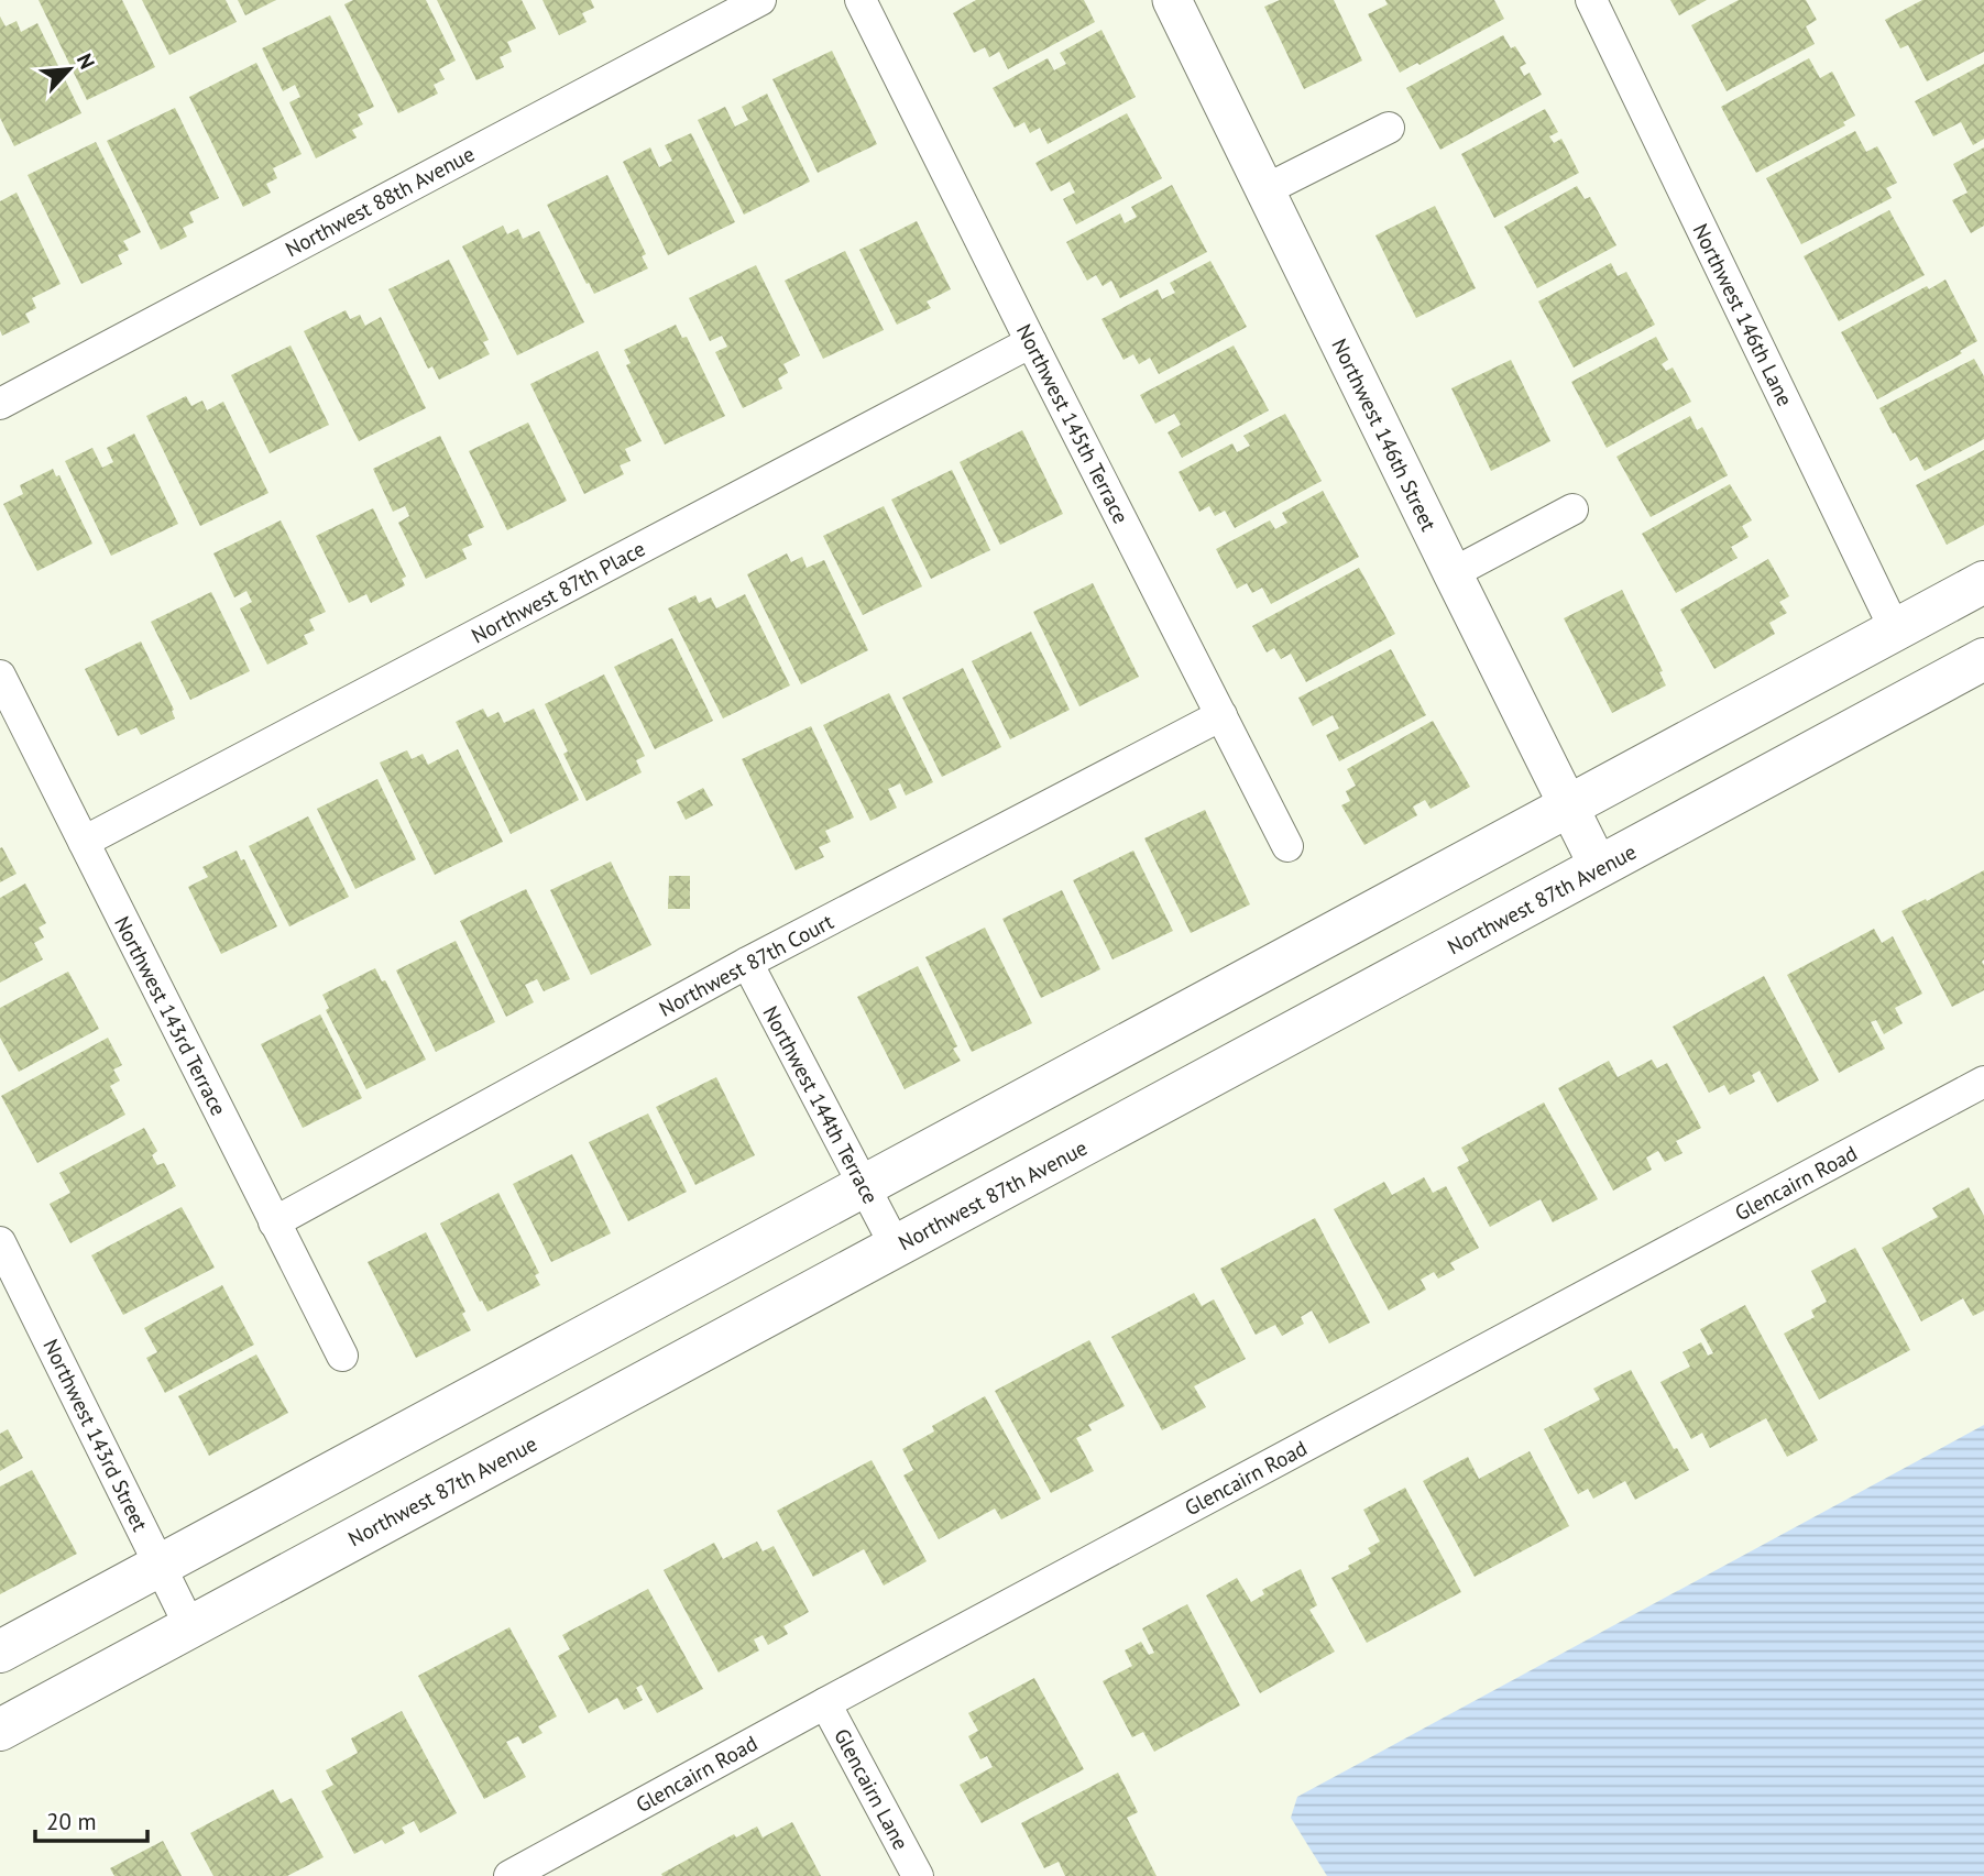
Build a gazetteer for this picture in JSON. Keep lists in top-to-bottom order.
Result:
{
  "streets": {
    "main road": ["Northwest 87th Avenue"],
    "street": [
      "Northwest 88th Avenue",
      "Northwest 146th Lane",
      "Northwest 145th Terrace",
      "Northwest 146th Street",
      "Northwest 87th Place",
      "Northwest 87th Court",
      "Northwest 143rd Terrace",
      "Northwest 144th Terrace",
      "Glencairn Road",
      "Northwest 143rd Street",
      "Glencairn Lane"
    ]
  },
  "crossings": [
    ["Northwest 145th Terrace", "Northwest 87th Place"],
    ["Northwest 145th Terrace", "Northwest 87th Court"],
    ["Northwest 146th Street", "Northwest 87th Avenue"],
    ["Northwest 87th Place", "Northwest 143rd Terrace"],
    ["Northwest 87th Avenue", "Northwest 144th Terrace"],
    ["Northwest 87th Avenue", "Northwest 143rd Street"],
    ["Northwest 87th Court", "Northwest 143rd Terrace"],
    ["Northwest 87th Court", "Northwest 144th Terrace"],
    ["Glencairn Road", "Glencairn Lane"]
  ],
  "scale_bar": "20 m",
  "north": "top right"
}
